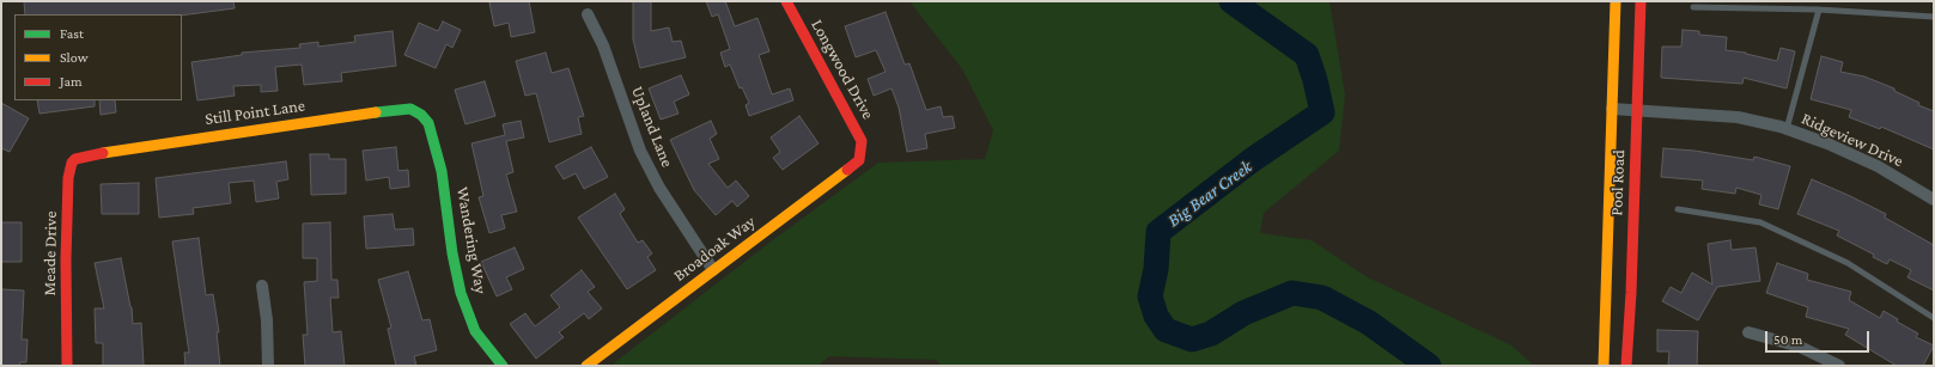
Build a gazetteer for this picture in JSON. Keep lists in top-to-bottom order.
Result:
{
  "streets": {
    "street": [
      "Longwood Drive",
      "Still Point Lane",
      "Upland Lane",
      "Ridgeview Drive",
      "Pool Road",
      "Wandering Way",
      "Broadoak Way",
      "Meade Drive"
    ]
  },
  "crossings": [
    ["Longwood Drive", "Broadoak Way"],
    ["Still Point Lane", "Wandering Way"],
    ["Still Point Lane", "Meade Drive"],
    ["Upland Lane", "Broadoak Way"],
    ["Ridgeview Drive", "Pool Road"]
  ],
  "water": ["Big Bear Creek"],
  "legend": ["Fast", "Slow", "Jam"],
  "scale_bar": "50 m"
}
